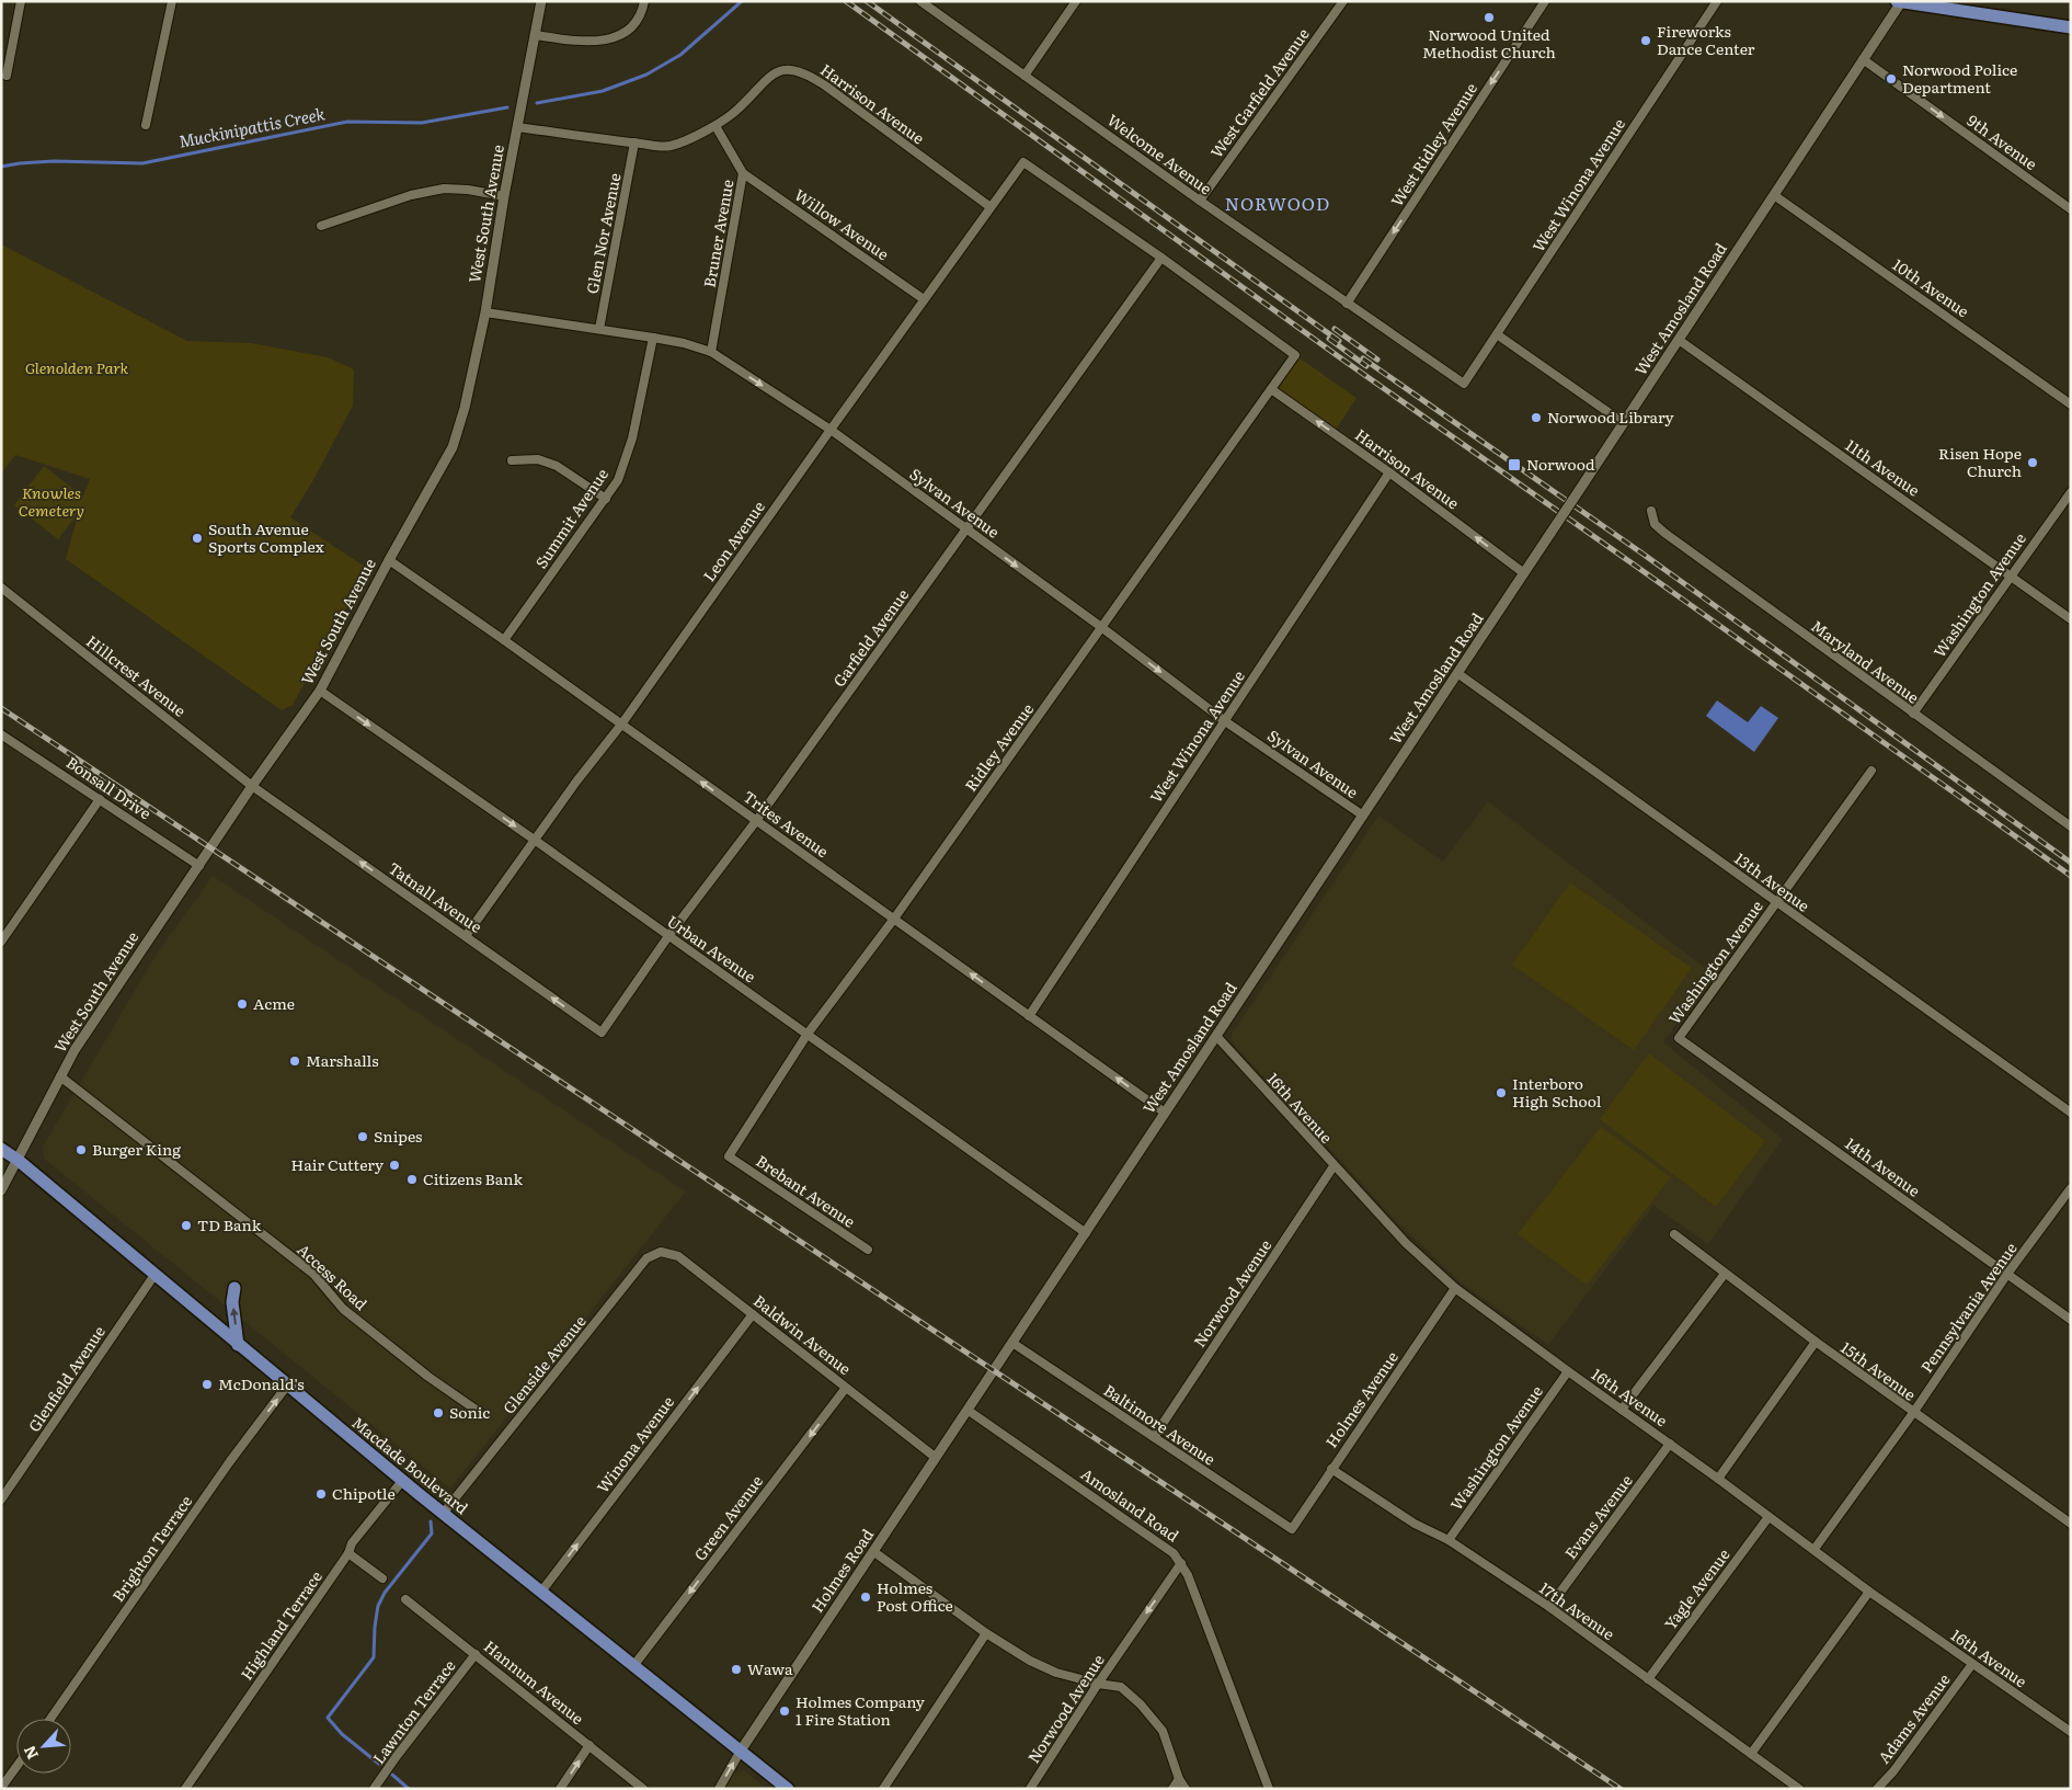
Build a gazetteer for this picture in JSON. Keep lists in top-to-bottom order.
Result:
{
  "streets": {
    "main road": ["Macdade Boulevard"],
    "street": [
      "West Garfield Avenue",
      "Harrison Avenue",
      "9th Avenue",
      "West Ridley Avenue",
      "Welcome Avenue",
      "West Winona Avenue",
      "West South Avenue",
      "Willow Avenue",
      "Glen Nor Avenue",
      "Bruner Avenue",
      "10th Avenue",
      "West Amosland Road",
      "11th Avenue",
      "Sylvan Avenue",
      "Summit Avenue",
      "Leon Avenue",
      "Washington Avenue",
      "Garfield Avenue",
      "Maryland Avenue",
      "Hillcrest Avenue",
      "Ridley Avenue",
      "Bonsall Drive",
      "Trites Avenue",
      "13th Avenue",
      "Tatnall Avenue",
      "Urban Avenue",
      "16th Avenue",
      "14th Avenue",
      "Brebant Avenue",
      "Access Road",
      "Norwood Avenue",
      "Pennsylvania Avenue",
      "Baldwin Avenue",
      "Glenside Avenue",
      "15th Avenue",
      "Glenfield Avenue",
      "Holmes Avenue",
      "Baltimore Avenue",
      "Winona Avenue",
      "Amosland Road",
      "Evans Avenue",
      "Green Avenue",
      "Brighton Terrace",
      "Holmes Road",
      "Yagle Avenue",
      "17th Avenue",
      "Highland Terrace",
      "Hannum Avenue",
      "Lawnton Terrace",
      "Adams Avenue"
    ]
  },
  "crossings": [
    ["West Garfield Avenue", "Welcome Avenue"],
    ["Harrison Avenue", "West Winona Avenue"],
    ["Harrison Avenue", "West South Avenue"],
    ["Harrison Avenue", "Glen Nor Avenue"],
    ["Harrison Avenue", "Bruner Avenue"],
    ["Harrison Avenue", "West Amosland Road"],
    ["Harrison Avenue", "Leon Avenue"],
    ["Harrison Avenue", "Ridley Avenue"],
    ["9th Avenue", "West Amosland Road"],
    ["West Ridley Avenue", "Welcome Avenue"],
    ["Welcome Avenue", "West Winona Avenue"],
    ["West Winona Avenue", "Sylvan Avenue"],
    ["West Winona Avenue", "Trites Avenue"],
    ["West South Avenue", "Sylvan Avenue"],
    ["West South Avenue", "Hillcrest Avenue"],
    ["West South Avenue", "Bonsall Drive"],
    ["West South Avenue", "Trites Avenue"],
    ["West South Avenue", "Tatnall Avenue"],
    ["West South Avenue", "Urban Avenue"],
    ["West South Avenue", "Access Road"],
    ["West South Avenue", "Macdade Boulevard"],
    ["Willow Avenue", "Bruner Avenue"],
    ["Willow Avenue", "Leon Avenue"],
    ["Glen Nor Avenue", "Sylvan Avenue"],
    ["Bruner Avenue", "Sylvan Avenue"],
    ["10th Avenue", "West Amosland Road"],
    ["West Amosland Road", "11th Avenue"],
    ["West Amosland Road", "Sylvan Avenue"],
    ["West Amosland Road", "Trites Avenue"],
    ["West Amosland Road", "13th Avenue"],
    ["West Amosland Road", "Urban Avenue"],
    ["West Amosland Road", "16th Avenue"],
    ["West Amosland Road", "Baltimore Avenue"],
    ["West Amosland Road", "Holmes Road"],
    ["11th Avenue", "Washington Avenue"],
    ["Sylvan Avenue", "Summit Avenue"],
    ["Sylvan Avenue", "Leon Avenue"],
    ["Sylvan Avenue", "Garfield Avenue"],
    ["Sylvan Avenue", "Ridley Avenue"],
    ["Summit Avenue", "Trites Avenue"],
    ["Leon Avenue", "Garfield Avenue"],
    ["Leon Avenue", "Ridley Avenue"],
    ["Leon Avenue", "Trites Avenue"],
    ["Leon Avenue", "Tatnall Avenue"],
    ["Leon Avenue", "Urban Avenue"],
    ["Washington Avenue", "Maryland Avenue"],
    ["Washington Avenue", "13th Avenue"],
    ["Washington Avenue", "16th Avenue"],
    ["Washington Avenue", "14th Avenue"],
    ["Washington Avenue", "17th Avenue"],
    ["Garfield Avenue", "Ridley Avenue"],
    ["Garfield Avenue", "Trites Avenue"],
    ["Garfield Avenue", "Tatnall Avenue"],
    ["Garfield Avenue", "Urban Avenue"],
    ["Hillcrest Avenue", "Tatnall Avenue"],
    ["Ridley Avenue", "Trites Avenue"],
    ["Ridley Avenue", "Urban Avenue"],
    ["Ridley Avenue", "Brebant Avenue"],
    ["16th Avenue", "Norwood Avenue"],
    ["16th Avenue", "Pennsylvania Avenue"],
    ["16th Avenue", "Holmes Avenue"],
    ["16th Avenue", "Evans Avenue"],
    ["16th Avenue", "Yagle Avenue"],
    ["16th Avenue", "Adams Avenue"],
    ["14th Avenue", "Pennsylvania Avenue"],
    ["Norwood Avenue", "Baltimore Avenue"],
    ["Norwood Avenue", "Amosland Road"],
    ["Pennsylvania Avenue", "15th Avenue"],
    ["Baldwin Avenue", "Glenside Avenue"],
    ["Baldwin Avenue", "Winona Avenue"],
    ["Baldwin Avenue", "Green Avenue"],
    ["Baldwin Avenue", "Holmes Road"],
    ["Glenside Avenue", "Macdade Boulevard"],
    ["Glenfield Avenue", "Macdade Boulevard"],
    ["Holmes Avenue", "Baltimore Avenue"],
    ["Holmes Avenue", "17th Avenue"],
    ["Winona Avenue", "Macdade Boulevard"],
    ["Macdade Boulevard", "Green Avenue"],
    ["Macdade Boulevard", "Brighton Terrace"],
    ["Macdade Boulevard", "Holmes Road"],
    ["Macdade Boulevard", "Highland Terrace"],
    ["Amosland Road", "Holmes Road"],
    ["Evans Avenue", "17th Avenue"],
    ["Yagle Avenue", "17th Avenue"],
    ["Hannum Avenue", "Lawnton Terrace"]
  ],
  "one_way": [
    "Harrison Avenue",
    "9th Avenue",
    "West Ridley Avenue",
    "Sylvan Avenue",
    "Trites Avenue",
    "Tatnall Avenue",
    "Winona Avenue",
    "Green Avenue",
    "Brighton Terrace"
  ],
  "districts": ["NORWOOD"],
  "water": ["Muckinipattis Creek"],
  "parks": ["Glenolden Park", "Knowles Cemetery"],
  "places": {
    "other": [
      "Norwood United Methodist Church",
      "Fireworks Dance Center",
      "Norwood Police Department",
      "Norwood Library",
      "Risen Hope Church",
      "South Avenue Sports Complex",
      "Acme",
      "Marshalls",
      "Interboro High School",
      "Snipes",
      "Burger King",
      "Hair Cuttery",
      "Citizens Bank",
      "TD Bank",
      "McDonald's",
      "Sonic",
      "Chipotle",
      "Holmes Post Office",
      "Wawa",
      "Holmes Company 1 Fire Station"
    ],
    "transit": ["Norwood"]
  },
  "north": "bottom left"
}
